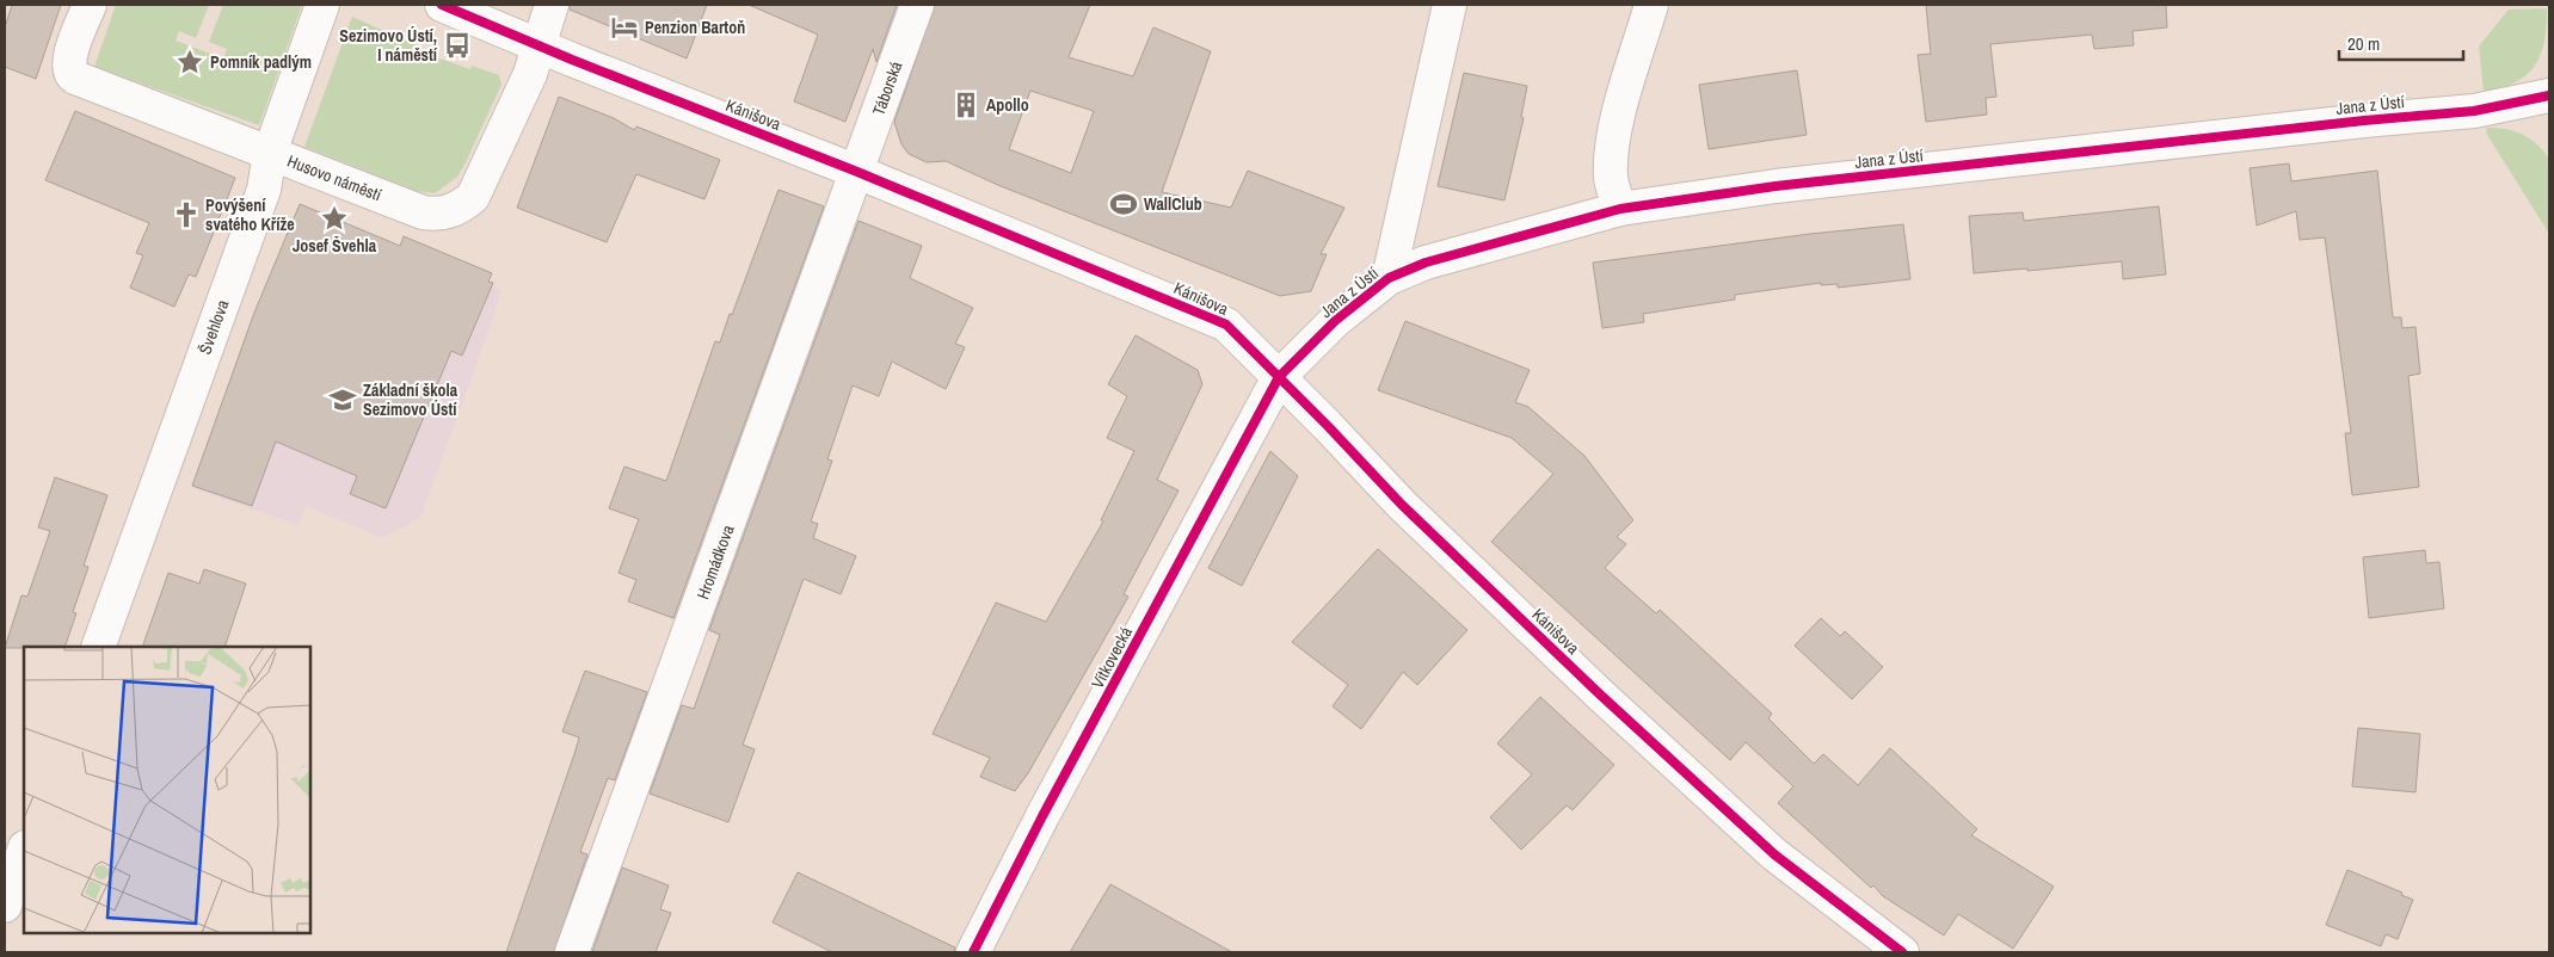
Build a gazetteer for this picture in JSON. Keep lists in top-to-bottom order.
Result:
{
  "streets": {
    "street": [
      "Táborská",
      "Jana z Ústí",
      "Kánišova",
      "Husovo náměstí",
      "Švehlova",
      "Hromádkova",
      "Vítkovecká"
    ]
  },
  "crossings": [
    ["Táborská", "Kánišova"],
    ["Táborská", "Hromádkova"],
    ["Jana z Ústí", "Kánišova"],
    ["Jana z Ústí", "Vítkovecká"],
    ["Kánišova", "Husovo náměstí"],
    ["Kánišova", "Hromádkova"],
    ["Kánišova", "Vítkovecká"],
    ["Husovo náměstí", "Švehlova"]
  ],
  "places": {
    "hotel": ["Penzion Bartoň"],
    "bus stop": ["Sezimovo Ústí, I náměstí"],
    "place": ["Pomník padlým", "Josef Švehla"],
    "building": ["Apollo"],
    "sports": ["WallClub"],
    "church": ["Povýšení svatého Kříže"],
    "school or university": ["Základní škola Sezimovo Ústí"]
  },
  "scale_bar": "20 m"
}
